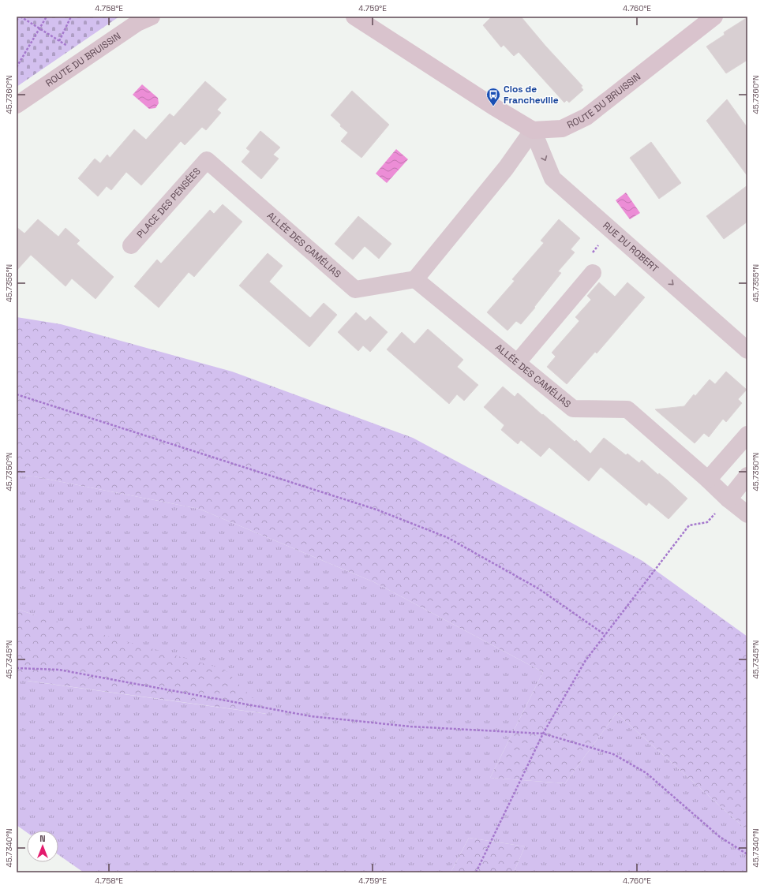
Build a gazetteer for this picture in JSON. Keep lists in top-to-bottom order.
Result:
{
  "streets": {
    "street": [
      "ROUTE DU BRUISSIN",
      "PLACE DES PENSÉES",
      "ALLÉE DES CAMÉLIAS",
      "RUE DU ROBERT"
    ]
  },
  "crossings": [
    ["ROUTE DU BRUISSIN", "RUE DU ROBERT"],
    ["PLACE DES PENSÉES", "ALLÉE DES CAMÉLIAS"]
  ],
  "one_way": ["RUE DU ROBERT"],
  "places": {
    "bus stop": ["Clos de Francheville"]
  },
  "north": "top",
  "coordinates": [
    "4.758°E",
    "4.759°E",
    "4.760°E",
    "45.7360°N",
    "45.7355°N",
    "45.7350°N",
    "45.7345°N",
    "45.7340°N"
  ]
}
